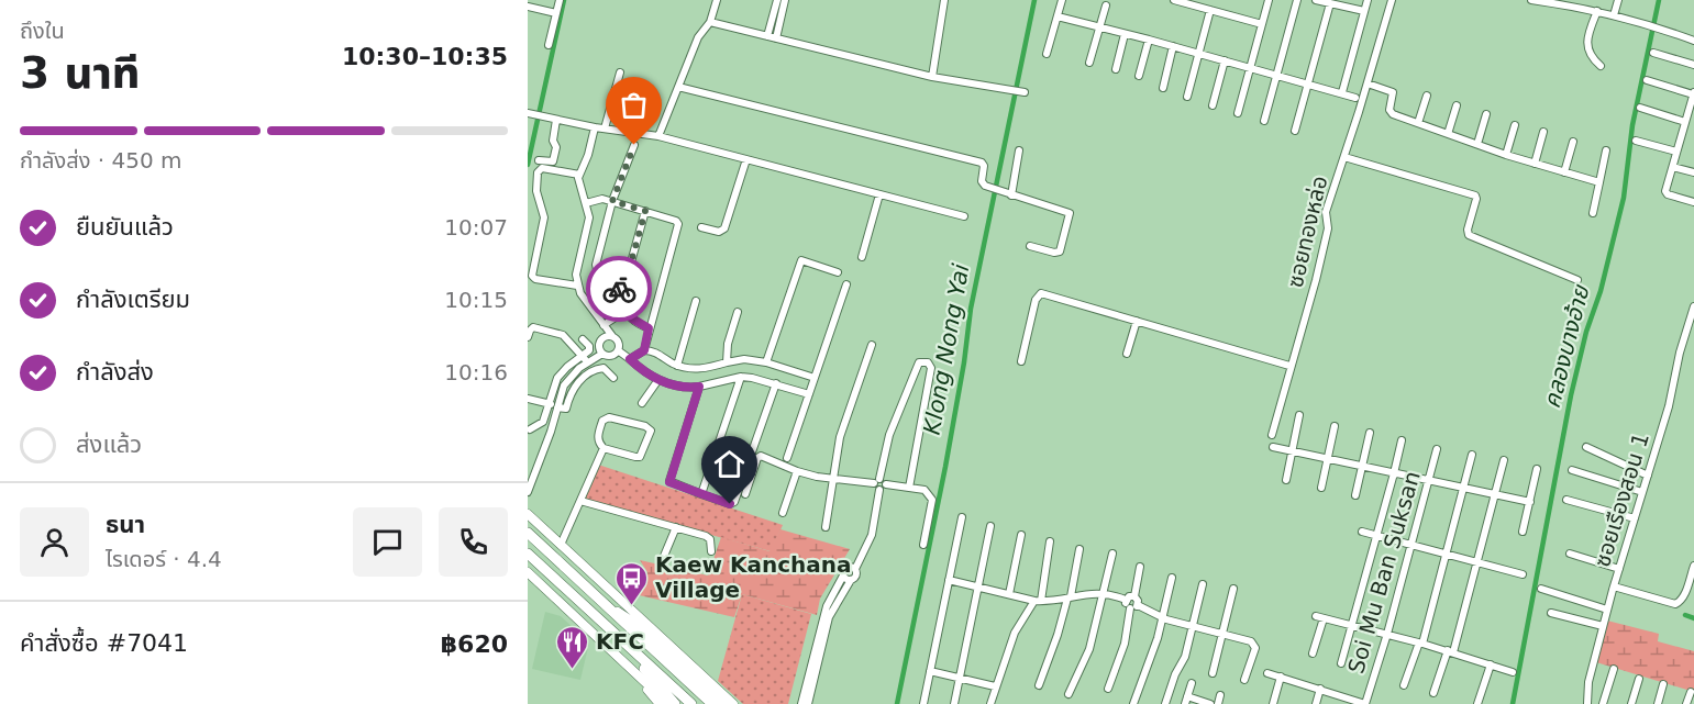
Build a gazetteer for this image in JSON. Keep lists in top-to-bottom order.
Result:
{
  "streets": {
    "street": ["ซอยทองหล่อ", "ซอยเรืองสอน 1", "Soi Mu Ban Suksan"]
  },
  "water": ["คลองบางอ้าย", "Klong Nong Yai"],
  "places": {
    "bus stop": ["Kaew Kanchana Village"],
    "restaurant": ["KFC"]
  },
  "page": {
    "heading": ["3 นาที", "ถึงใน", "10:30–10:35"],
    "panel": [
      "ธนา",
      "ไรเดอร์ · 4.4",
      "คำสั่งซื้อ #7041",
      "฿620"
    ],
    "bar": "กำลังส่ง · 450 m",
    "list": [
      ["ยืนยันแล้ว", "10:07"],
      ["กำลังเตรียม", "10:15"],
      ["กำลังส่ง", "10:16"],
      "ส่งแล้ว"
    ]
  }
}
